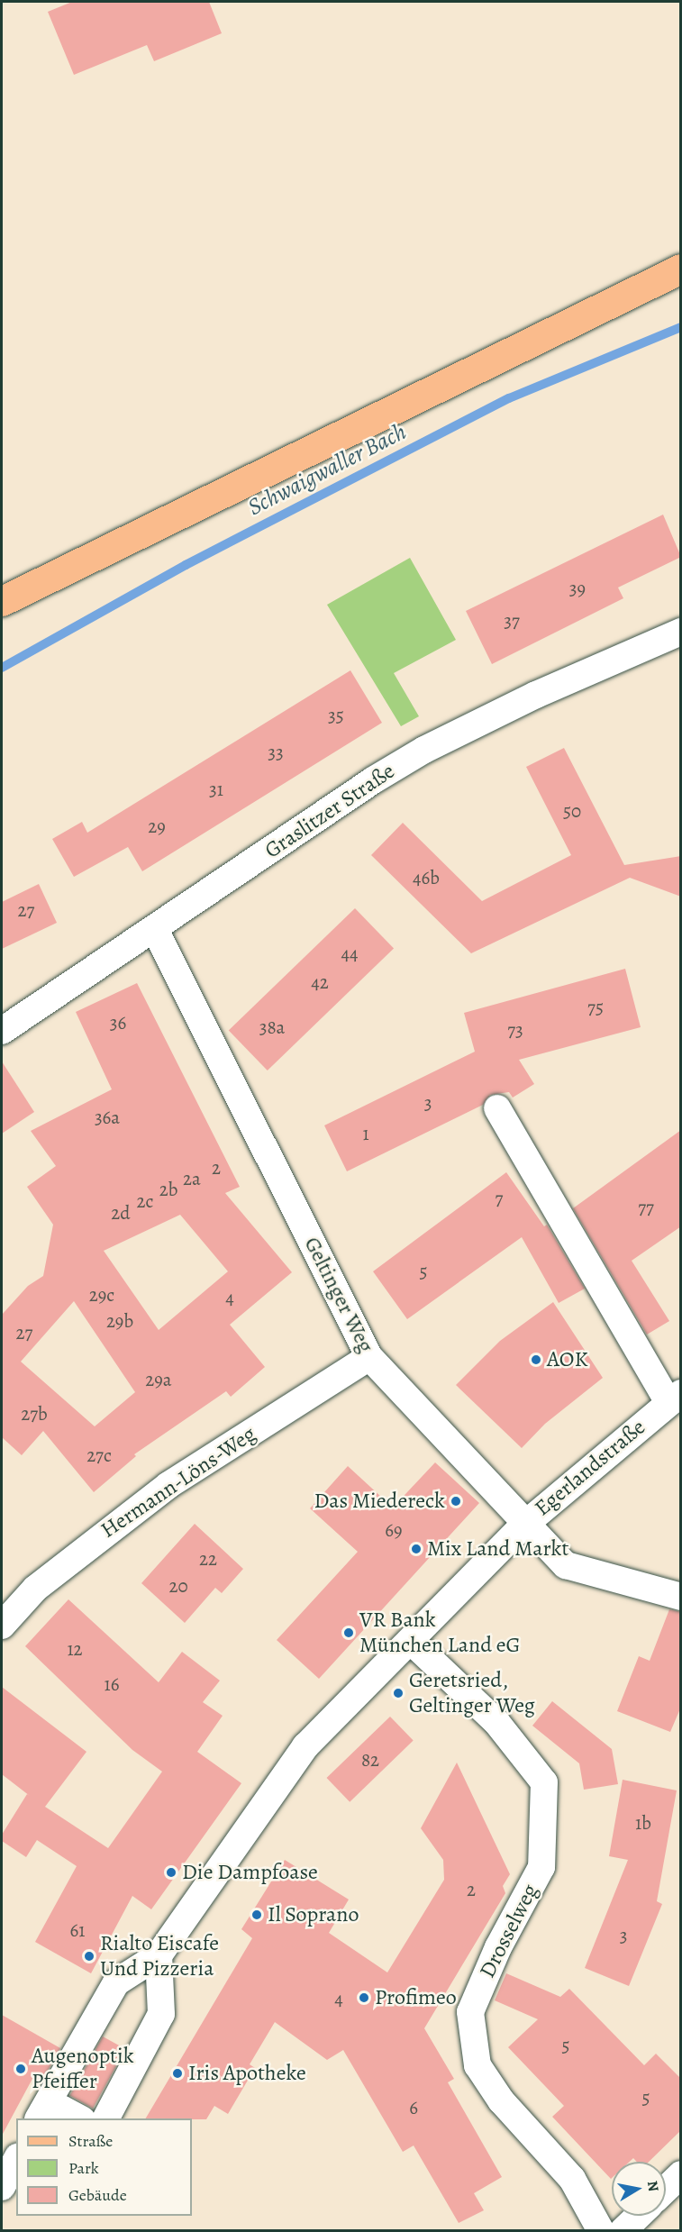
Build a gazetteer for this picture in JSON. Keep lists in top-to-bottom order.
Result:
{
  "streets": {
    "street": [
      "Graslitzer Straße",
      "Geltinger Weg",
      "Egerlandstraße",
      "Hermann-Löns-Weg",
      "Drosselweg"
    ]
  },
  "crossings": [
    ["Graslitzer Straße", "Geltinger Weg"],
    ["Geltinger Weg", "Egerlandstraße"],
    ["Geltinger Weg", "Hermann-Löns-Weg"],
    ["Egerlandstraße", "Drosselweg"]
  ],
  "water": ["Schwaigwaller Bach"],
  "places": [
    "AOK",
    "Das Miedereck",
    "Mix Land Markt",
    "VR Bank München Land eG",
    "Geretsried, Geltinger Weg",
    "Die Dampfoase",
    "Il Soprano",
    "Rialto Eiscafe Und Pizzeria",
    "Profimeo",
    "Augenoptik Pfeiffer",
    "Iris Apotheke"
  ],
  "house_numbers": [
    "39",
    "37",
    "35",
    "33",
    "31",
    "50",
    "29",
    "46b",
    "27",
    "44",
    "42",
    "75",
    "36",
    "38a",
    "73",
    "3",
    "36a",
    "1",
    "2",
    "2a",
    "2b",
    "7",
    "2c",
    "77",
    "2d",
    "5",
    "29c",
    "4",
    "29b",
    "27",
    "29a",
    "27b",
    "27c",
    "69",
    "22",
    "20",
    "12",
    "16",
    "82",
    "1b",
    "2",
    "61",
    "3",
    "4",
    "5",
    "5",
    "6"
  ],
  "legend": ["Straße", "Park", "Gebäude"],
  "north": "right"
}
